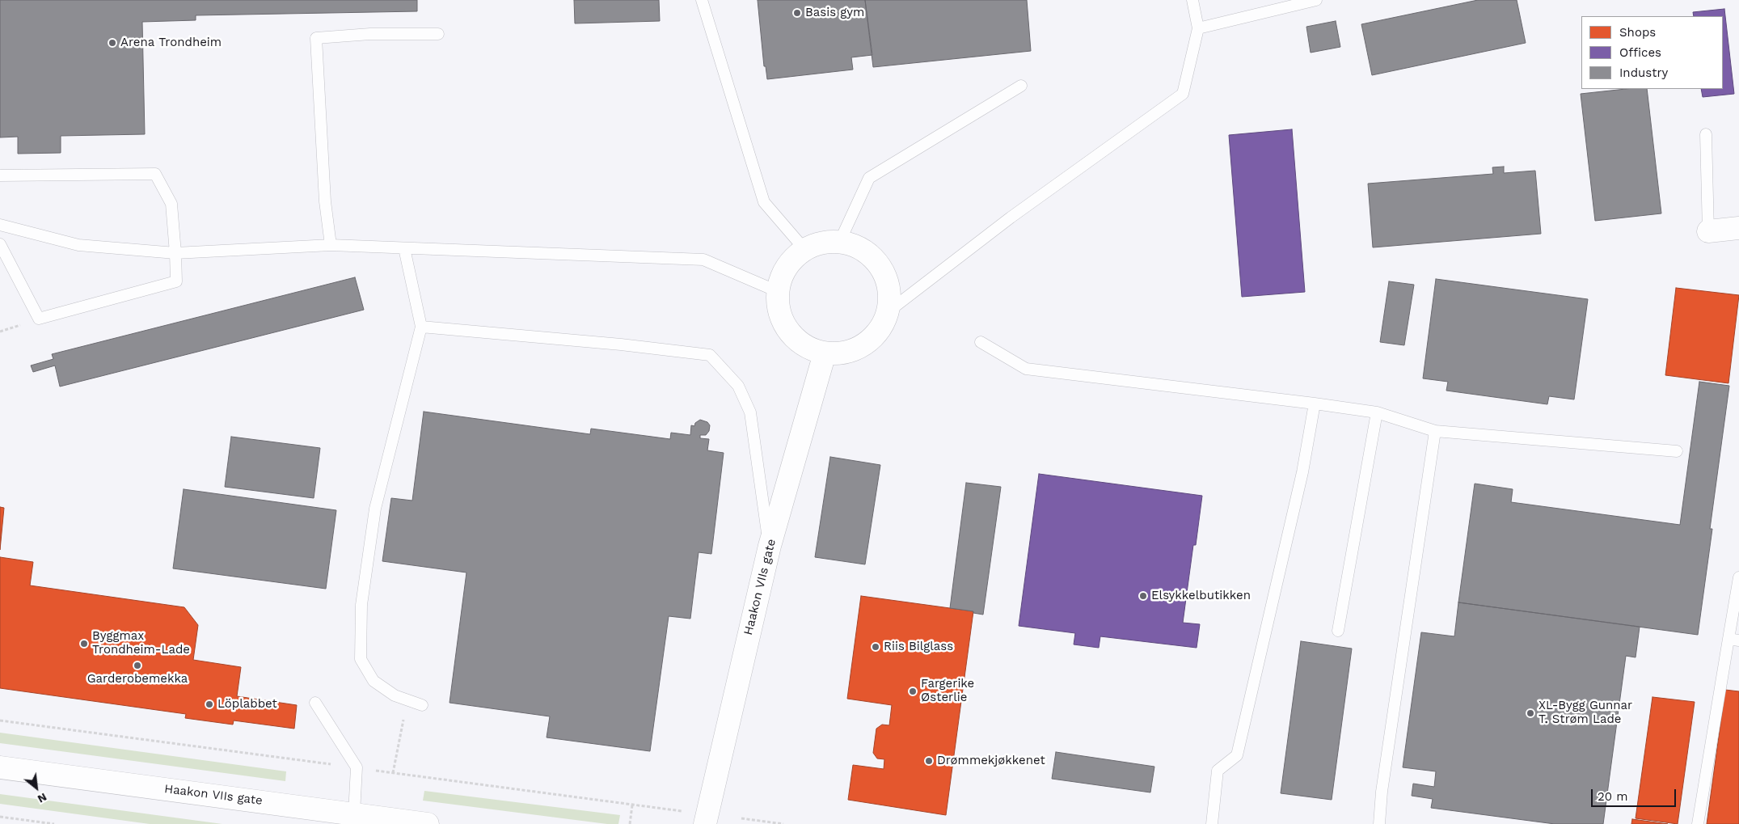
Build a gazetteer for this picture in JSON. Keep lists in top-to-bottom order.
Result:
{
  "streets": {
    "street": ["Haakon VIIs gate"]
  },
  "places": [
    "Basis gym",
    "Arena Trondheim",
    "Elsykkelbutikken",
    "Byggmax Trondheim-Lade",
    "Riis Bilglass",
    "Garderobemekka",
    "Fargerike Østerlie",
    "Löplabbet",
    "XL-Bygg Gunnar T. Strøm Lade",
    "Drømmekjøkkenet"
  ],
  "legend": ["Shops", "Offices", "Industry"],
  "scale_bar": "20 m",
  "north": "bottom right"
}
